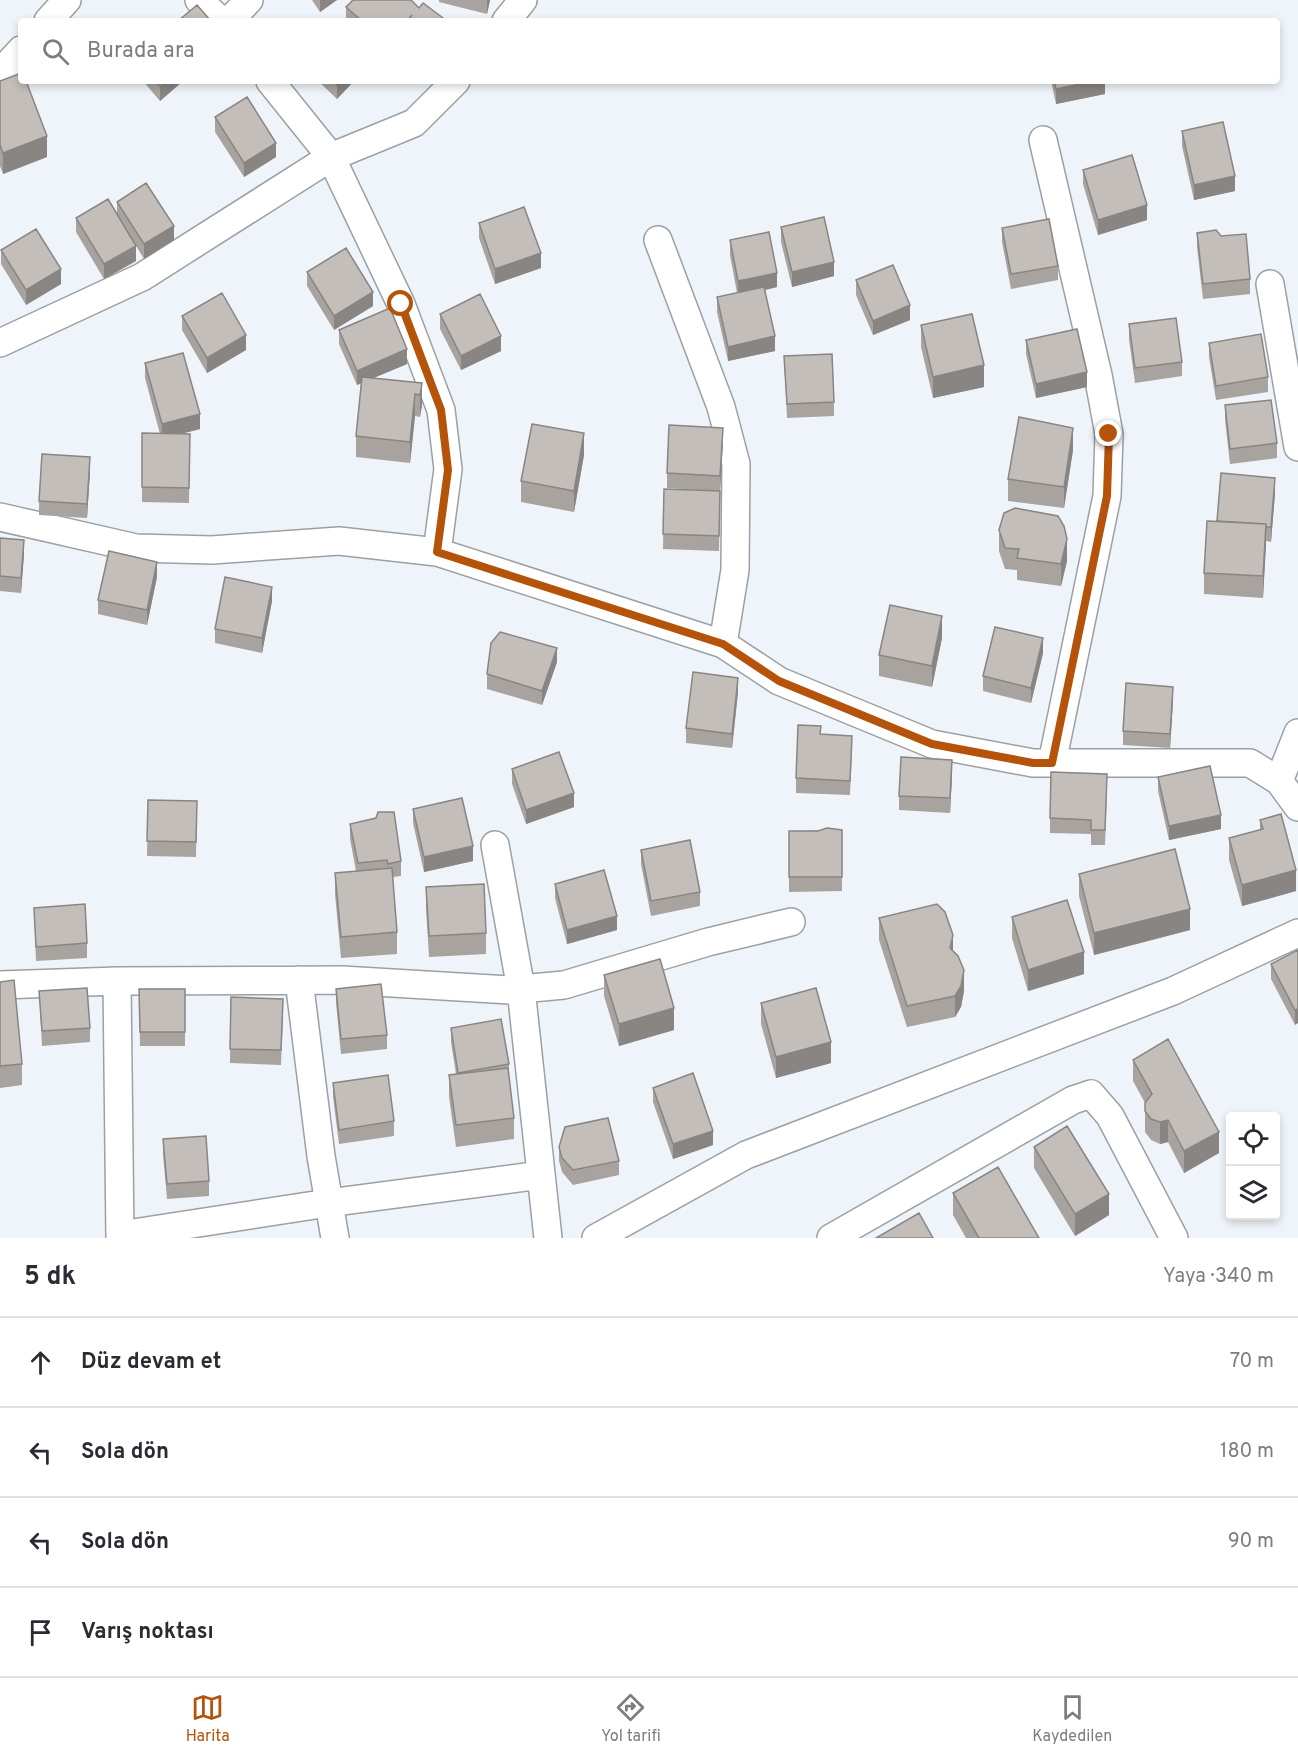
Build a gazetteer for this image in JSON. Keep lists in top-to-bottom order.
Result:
{
  "page": {
    "search": "Burada ara",
    "heading": ["5 dk", "Yaya · 340 m"],
    "list": [
      ["Düz devam et", "70 m"],
      ["Sola dön", "180 m"],
      ["Sola dön", "90 m"],
      "Varış noktası"
    ],
    "nav": ["Harita", "Yol tarifi", "Kaydedilen"]
  }
}
